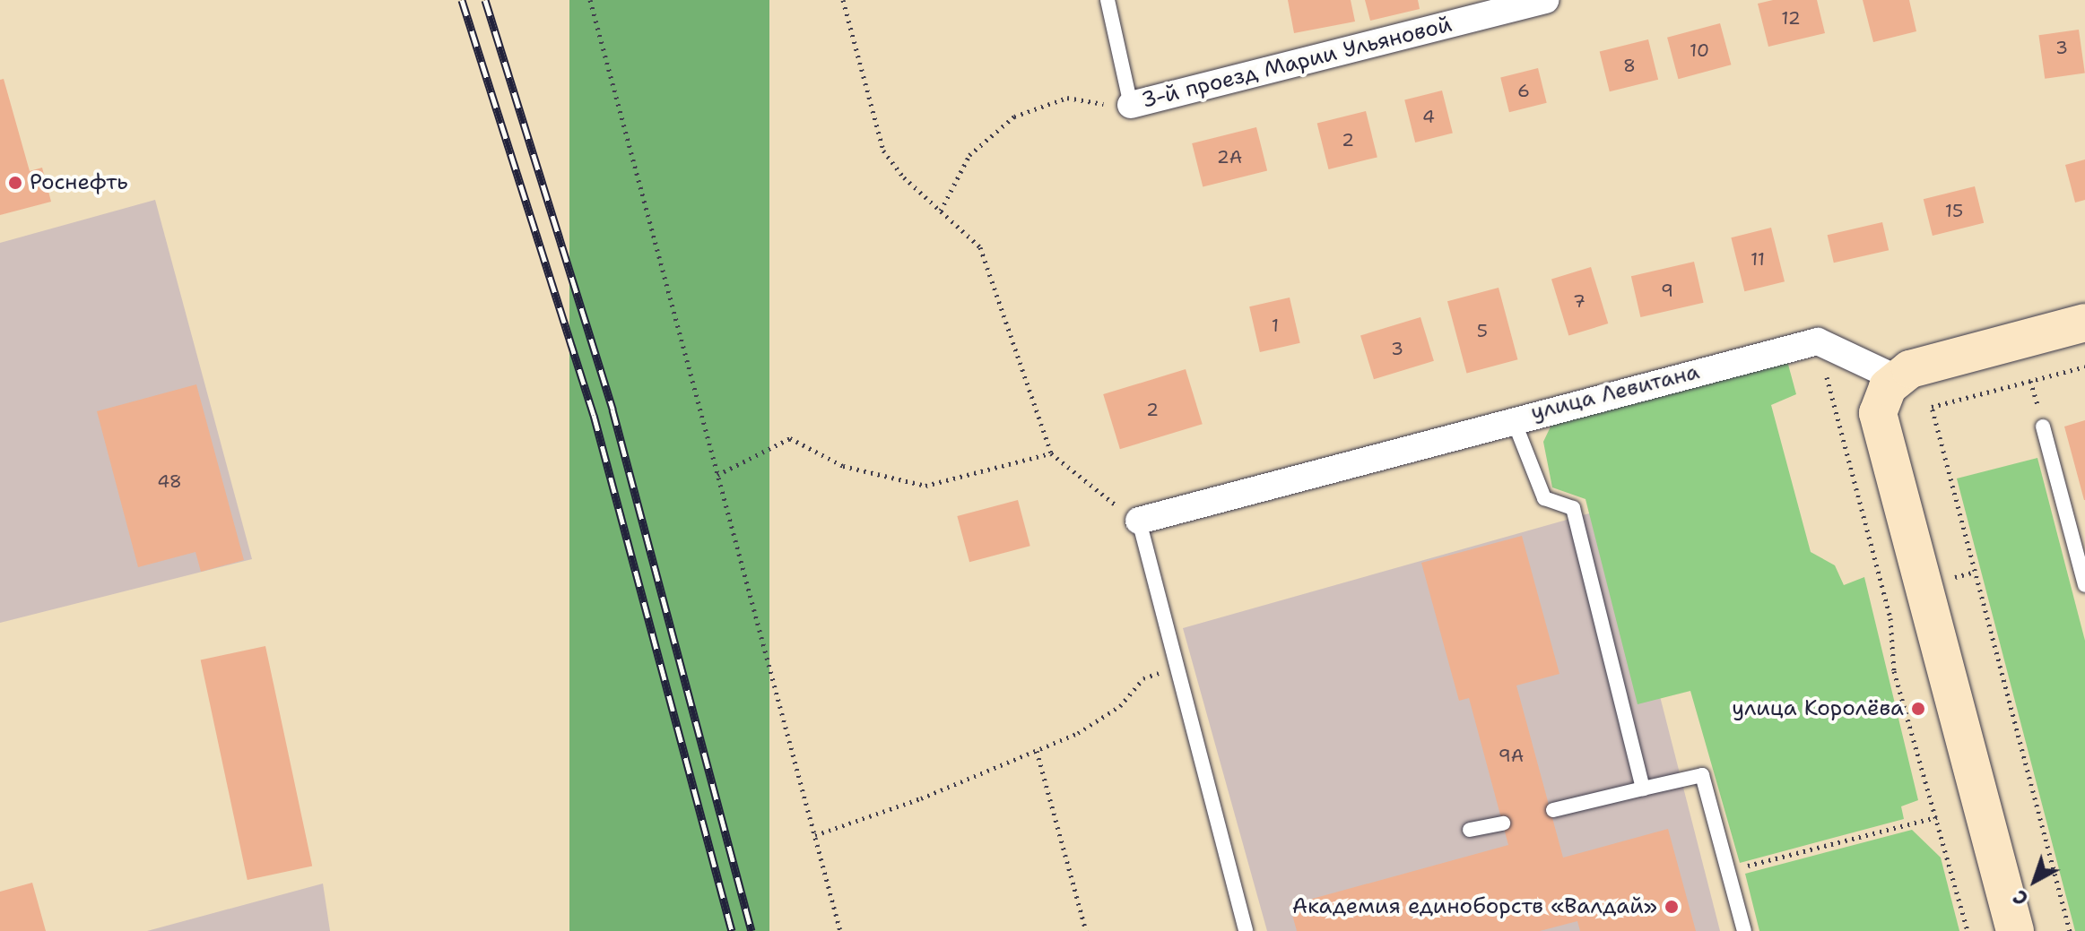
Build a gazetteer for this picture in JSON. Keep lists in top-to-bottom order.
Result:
{
  "streets": {
    "street": ["3-й проезд Марии Ульяновой", "улица Левитана"]
  },
  "places": ["Роснефть", "улица Королёва", "Академия единоборств «Валдай»"],
  "house_numbers": [
    "12",
    "3",
    "10",
    "8",
    "6",
    "4",
    "2",
    "2А",
    "15",
    "11",
    "9",
    "7",
    "1",
    "5",
    "3",
    "2",
    "48",
    "9А"
  ],
  "north": "bottom left"
}
